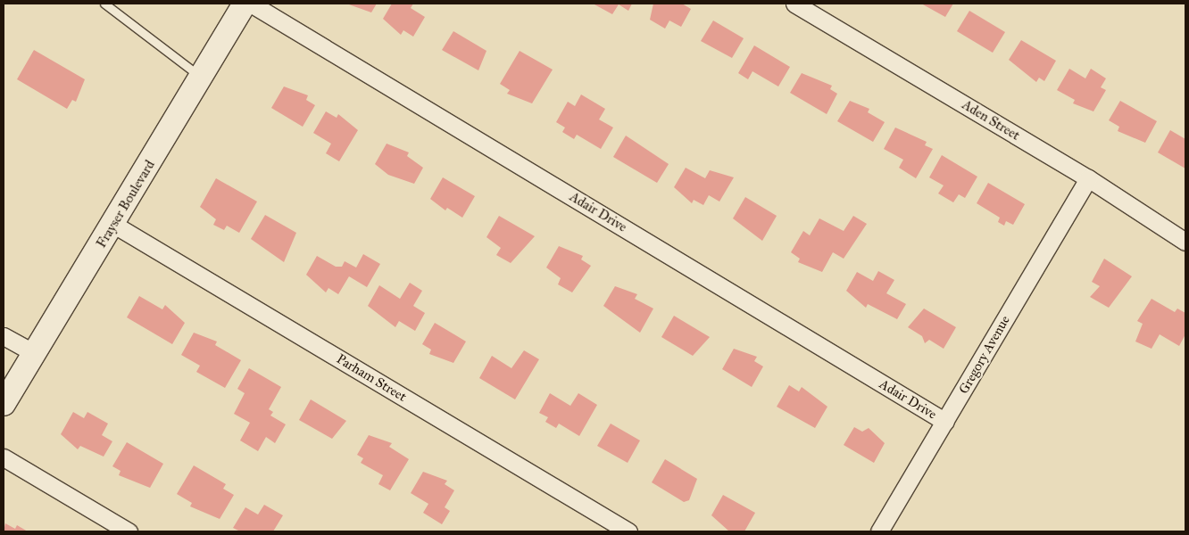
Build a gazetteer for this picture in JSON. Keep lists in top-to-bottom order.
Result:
{
  "streets": {
    "main road": ["Frayser Boulevard"],
    "street": [
      "Aden Street",
      "Adair Drive",
      "Gregory Avenue",
      "Parham Street"
    ]
  },
  "crossings": [
    ["Aden Street", "Gregory Avenue"],
    ["Frayser Boulevard", "Parham Street"],
    ["Adair Drive", "Gregory Avenue"]
  ]
}
